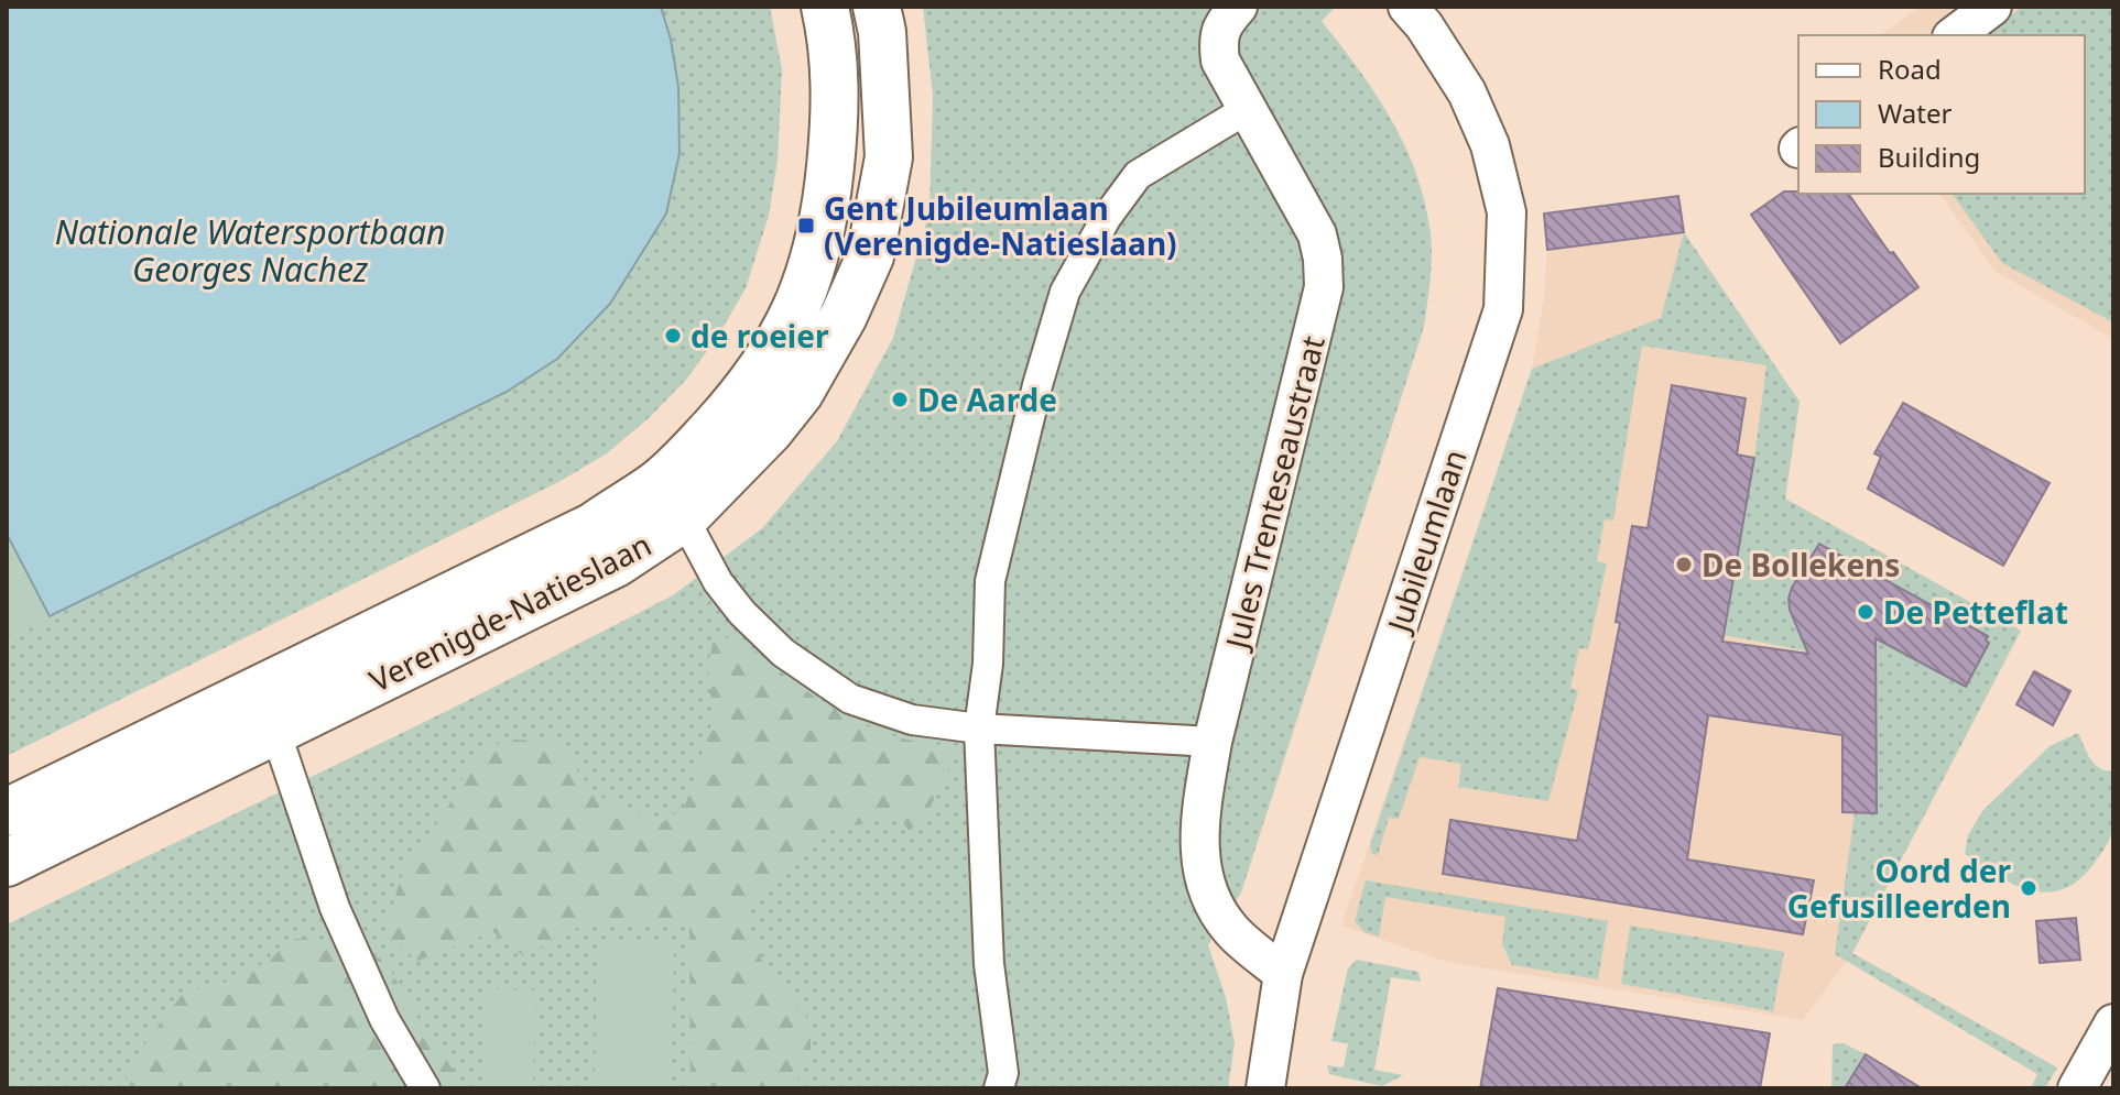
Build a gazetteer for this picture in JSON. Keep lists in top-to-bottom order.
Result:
{
  "streets": {
    "street": ["Jules Trenteseaustraat", "Jubileumlaan", "Verenigde-Natieslaan"]
  },
  "crossings": [
    ["Jules Trenteseaustraat", "Jubileumlaan"]
  ],
  "water": ["Nationale Watersportbaan Georges Nachez"],
  "places": {
    "transit": ["Gent Jubileumlaan (Verenigde-Natieslaan)"],
    "other": [
      "de roeier",
      "De Aarde",
      "De Bollekens",
      "De Petteflat",
      "Oord der Gefusilleerden"
    ]
  },
  "legend": ["Road", "Water", "Building"]
}
